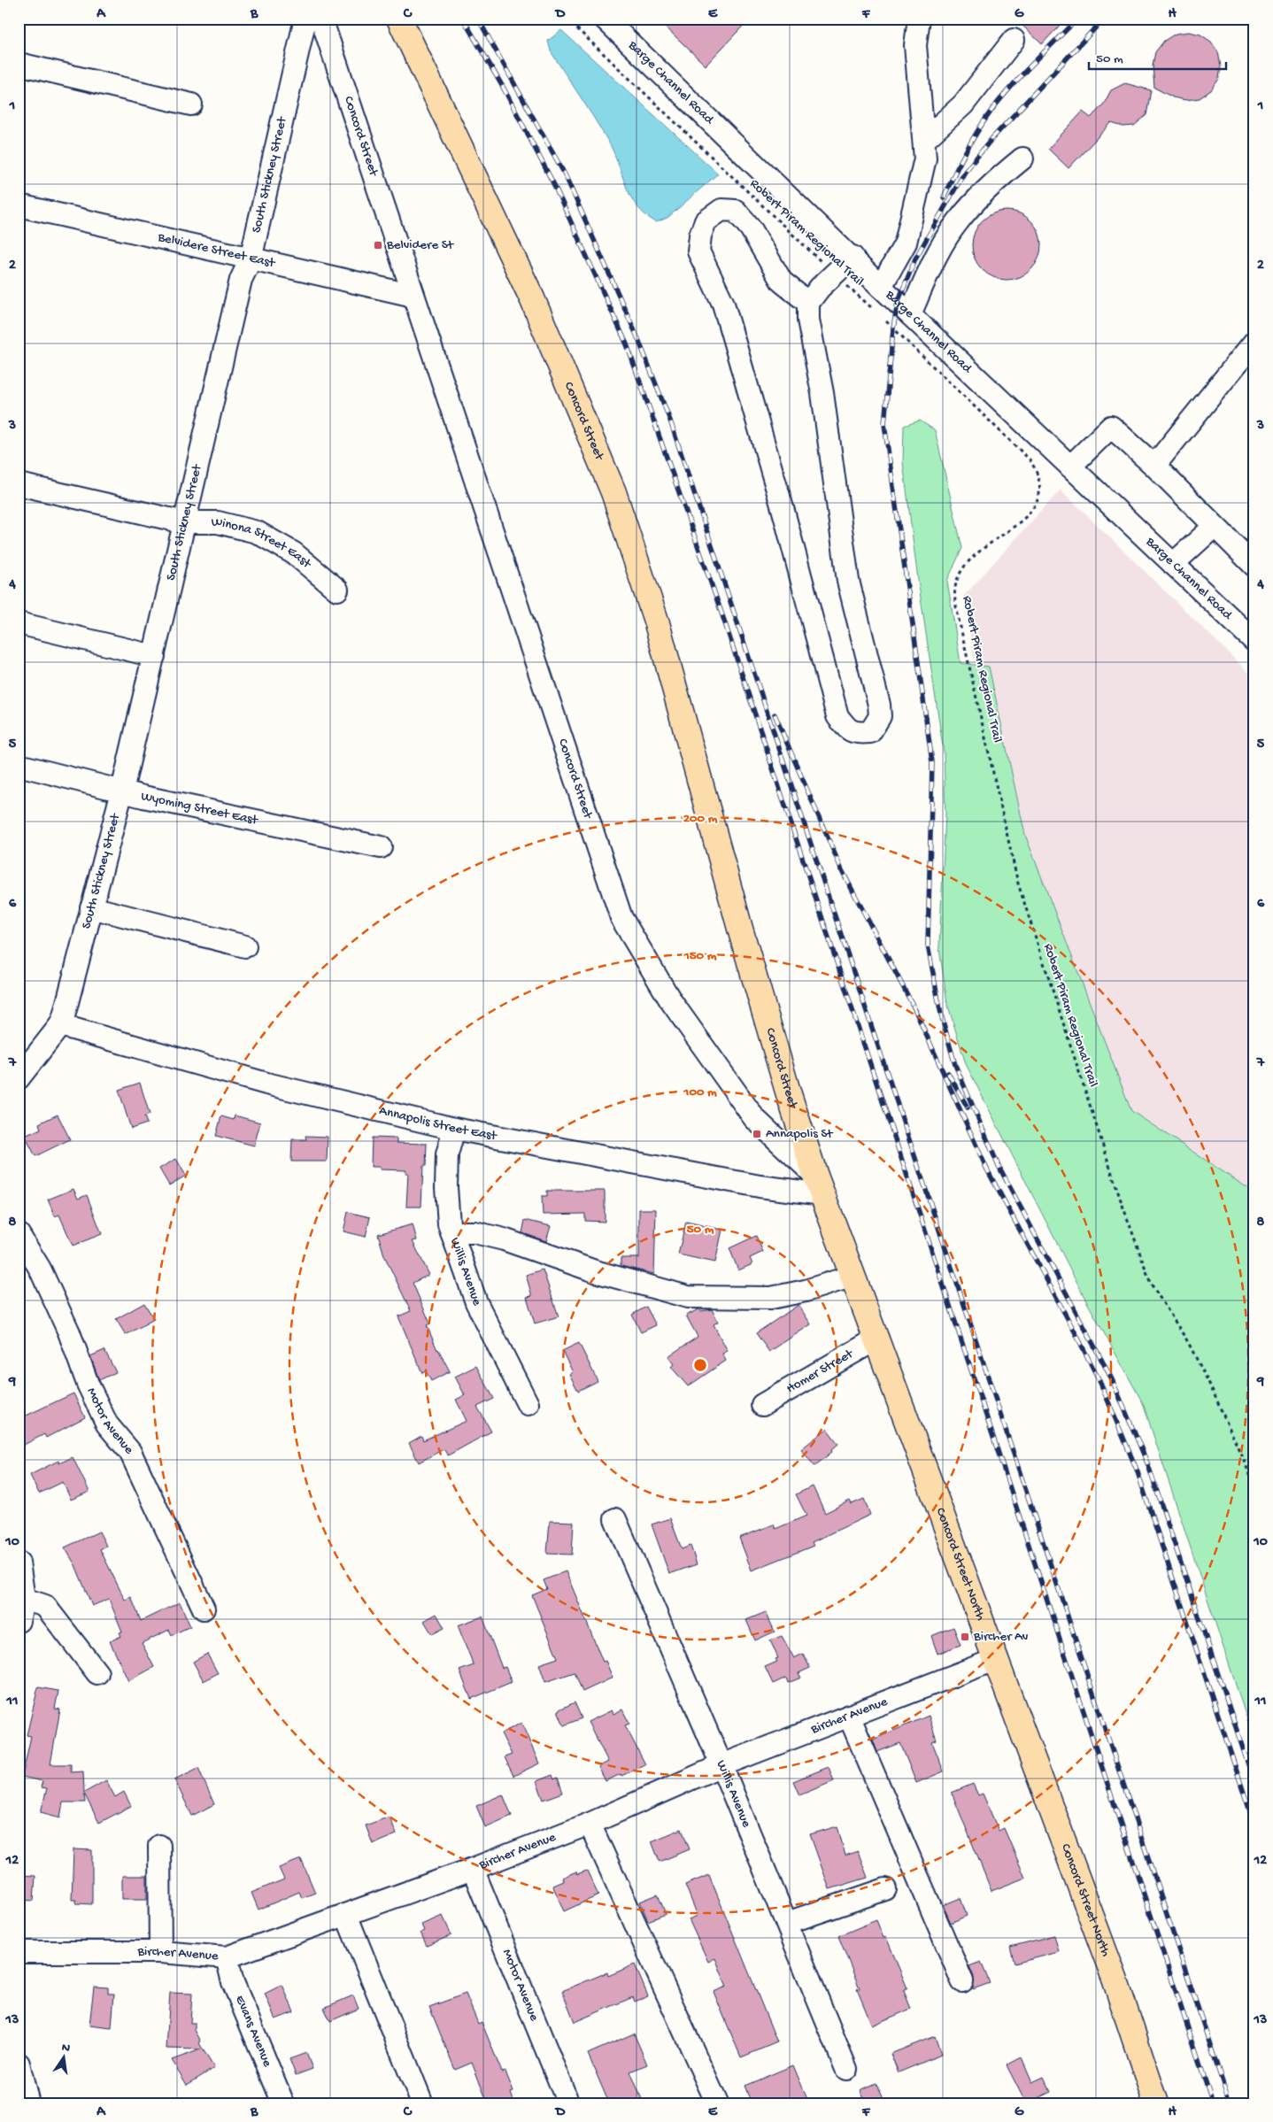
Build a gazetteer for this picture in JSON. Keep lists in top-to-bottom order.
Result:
{
  "streets": {
    "main road": ["Concord Street", "Concord Street North"],
    "street": [
      "Barge Channel Road",
      "South Stickney Street",
      "Belvidere Street East",
      "Winona Street East",
      "Wyoming Street East",
      "Annapolis Street East",
      "Willis Avenue",
      "Homer Street",
      "Motor Avenue",
      "Bircher Avenue",
      "Evans Avenue"
    ],
    "path": ["Robert Piram Regional Trail"]
  },
  "crossings": [
    ["Concord Street", "Belvidere Street East"],
    ["Concord Street", "Annapolis Street East"],
    ["Concord Street", "Concord Street North"],
    ["South Stickney Street", "Belvidere Street East"],
    ["South Stickney Street", "Winona Street East"],
    ["South Stickney Street", "Wyoming Street East"],
    ["South Stickney Street", "Annapolis Street East"],
    ["Annapolis Street East", "Willis Avenue"],
    ["Annapolis Street East", "Concord Street North"],
    ["Willis Avenue", "Bircher Avenue"],
    ["Homer Street", "Concord Street North"],
    ["Motor Avenue", "Bircher Avenue"],
    ["Concord Street North", "Bircher Avenue"],
    ["Bircher Avenue", "Evans Avenue"]
  ],
  "places": {
    "transit": ["Belvidere St", "Annapolis St", "Bircher Av"]
  },
  "scale_bar": "50 m",
  "north": "top",
  "grid": {
    "columns": [
      "A",
      "B",
      "C",
      "D",
      "E",
      "F",
      "G",
      "H"
    ],
    "rows": [
      "1",
      "2",
      "3",
      "4",
      "5",
      "6",
      "7",
      "8",
      "9",
      "10",
      "11",
      "12",
      "13"
    ]
  },
  "rings": [
    "200 m",
    "150 m",
    "100 m",
    "50 m"
  ]
}
